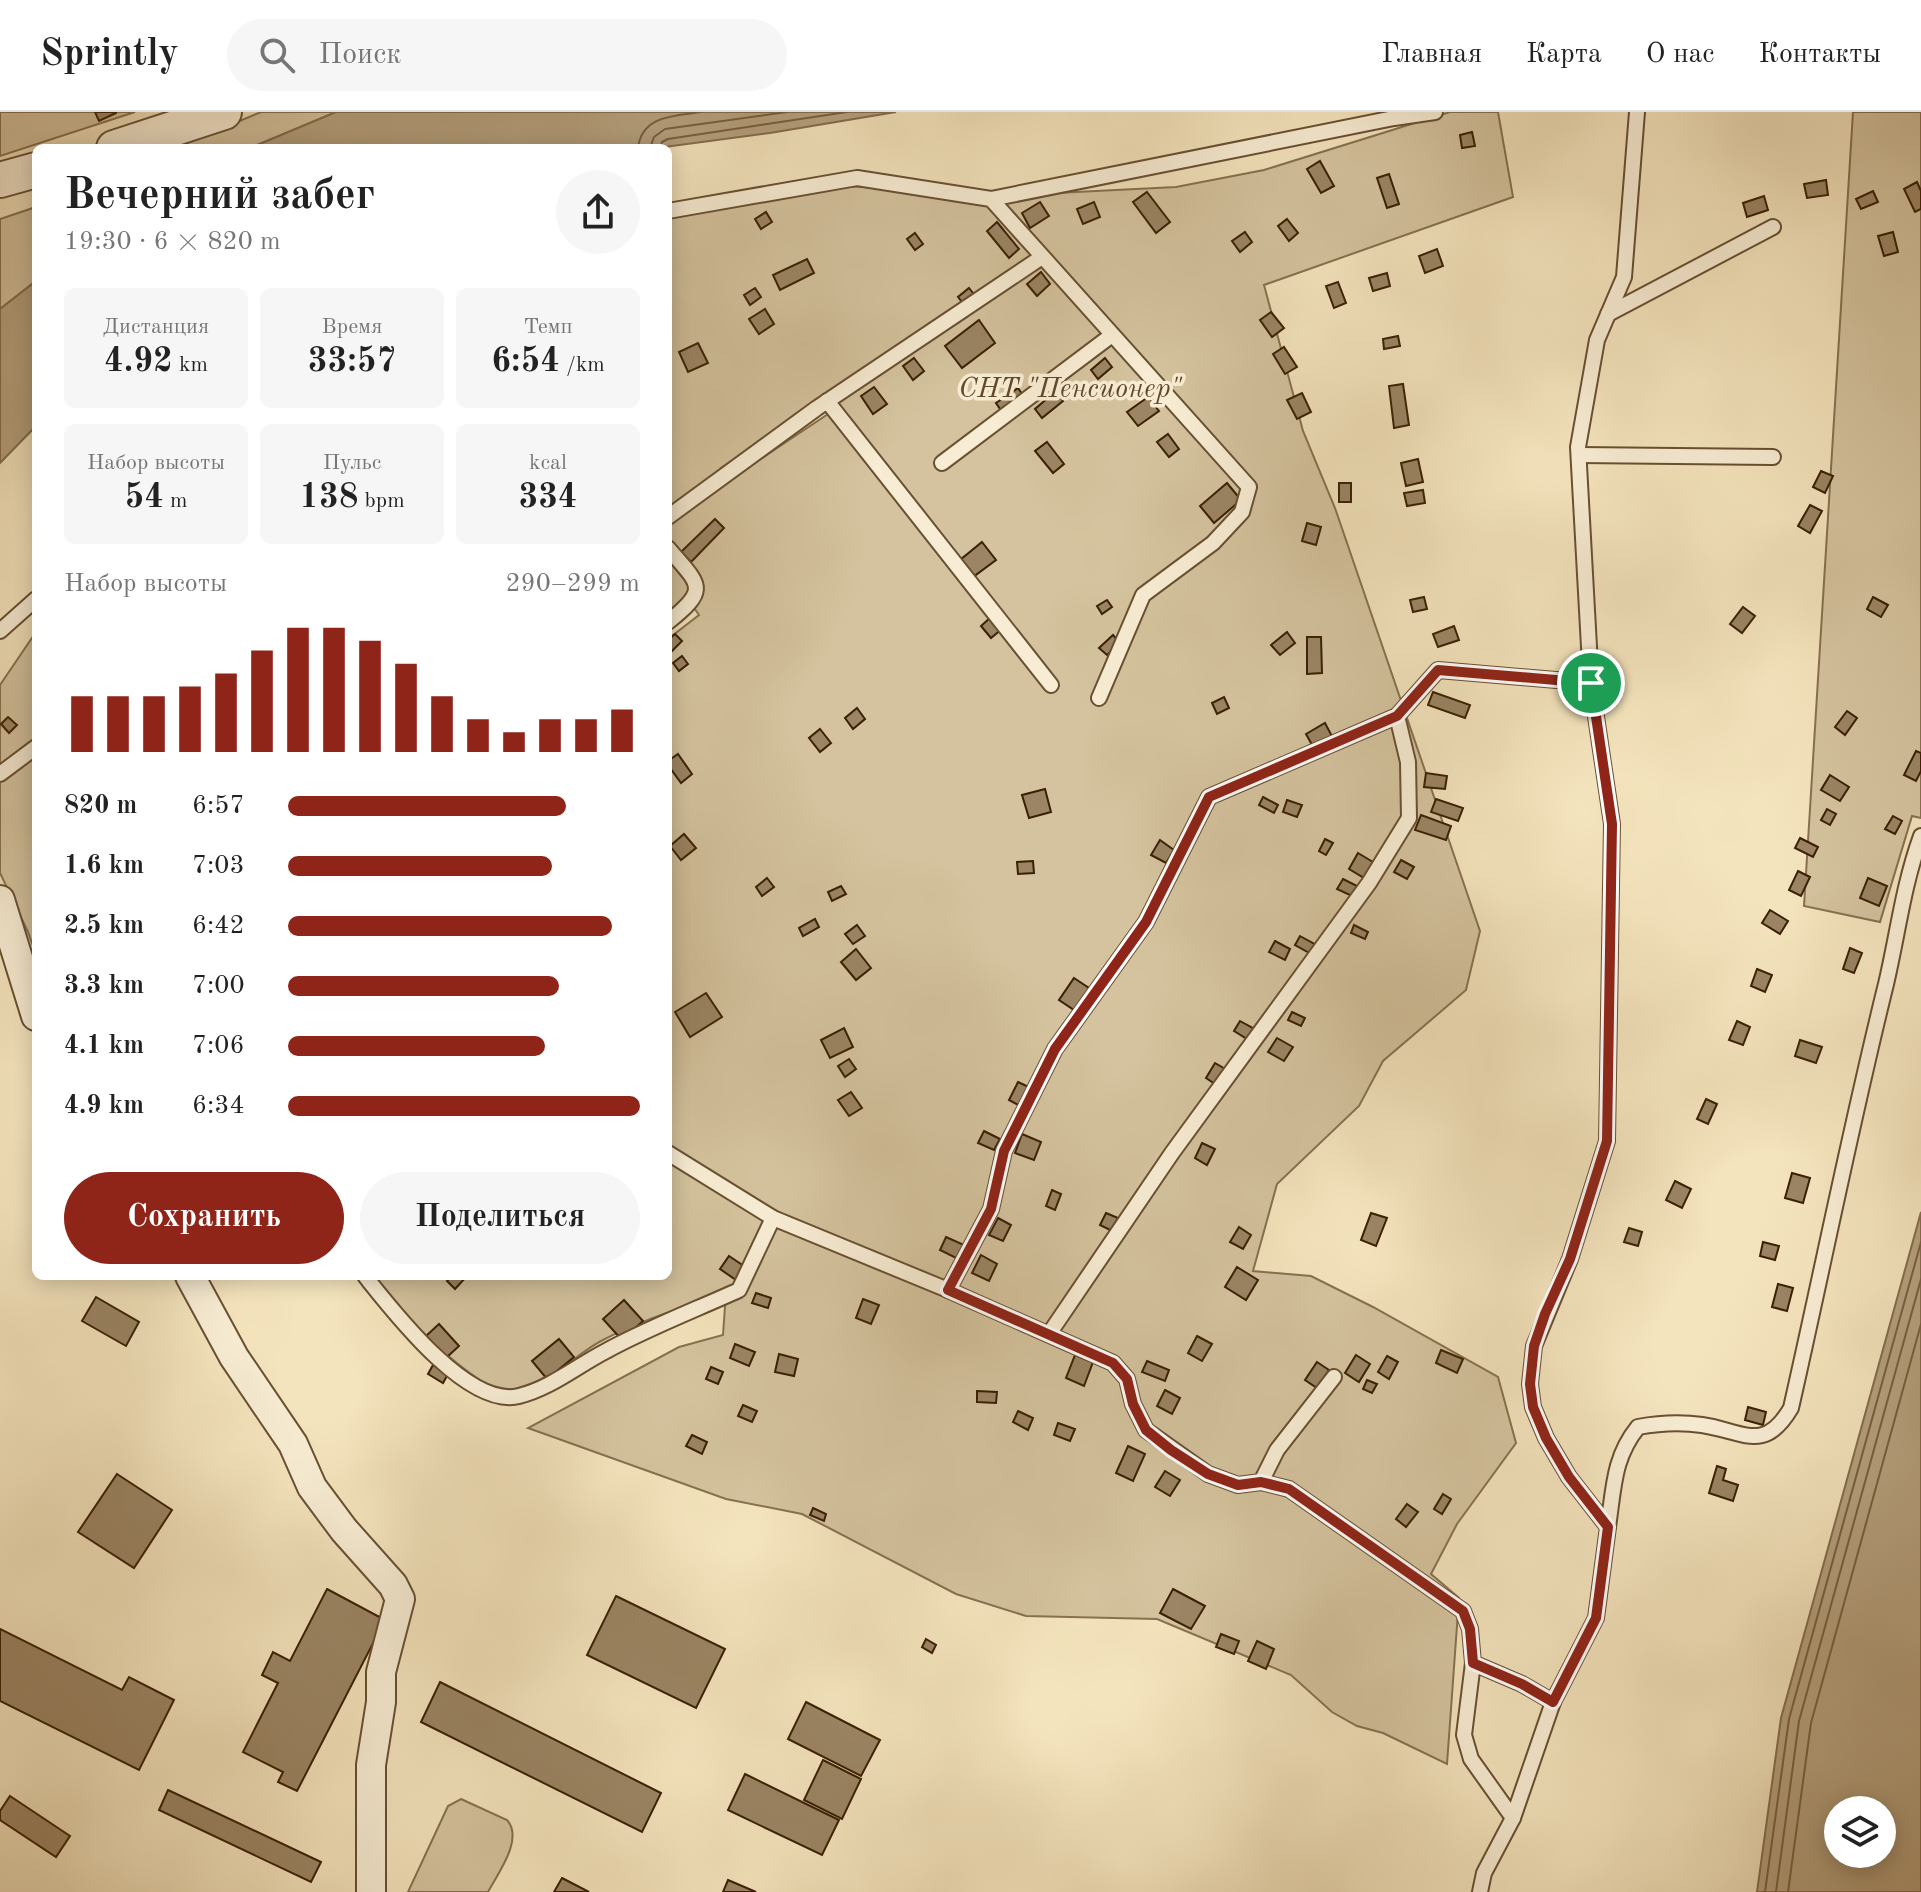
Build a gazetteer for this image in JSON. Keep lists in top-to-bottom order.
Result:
{
  "parks": ["СНТ \"Пенсионер\""],
  "page": {
    "header": "Sprintly",
    "search": "Поиск",
    "nav": [
      "Главная",
      "Карта",
      "О нас",
      "Контакты"
    ],
    "heading": ["Вечерний забег", "19:30 · 6 × 820 m"],
    "stats": [
      ["Дистанция", "4.92 km"],
      ["Время", "33:57"],
      ["Темп", "6:54 /km"],
      ["Набор высоты", "54 m"],
      ["Пульс", "138 bpm"],
      ["kcal", "334"]
    ],
    "chart": ["Набор высоты", "290–299 m"],
    "list": [
      {
        "name": "820 m",
        "note": "6:57"
      },
      {
        "name": "1.6 km",
        "note": "7:03"
      },
      {
        "name": "2.5 km",
        "note": "6:42"
      },
      {
        "name": "3.3 km",
        "note": "7:00"
      },
      {
        "name": "4.1 km",
        "note": "7:06"
      },
      {
        "name": "4.9 km",
        "note": "6:34"
      }
    ],
    "buttons": ["Сохранить", "Поделиться"]
  }
}
